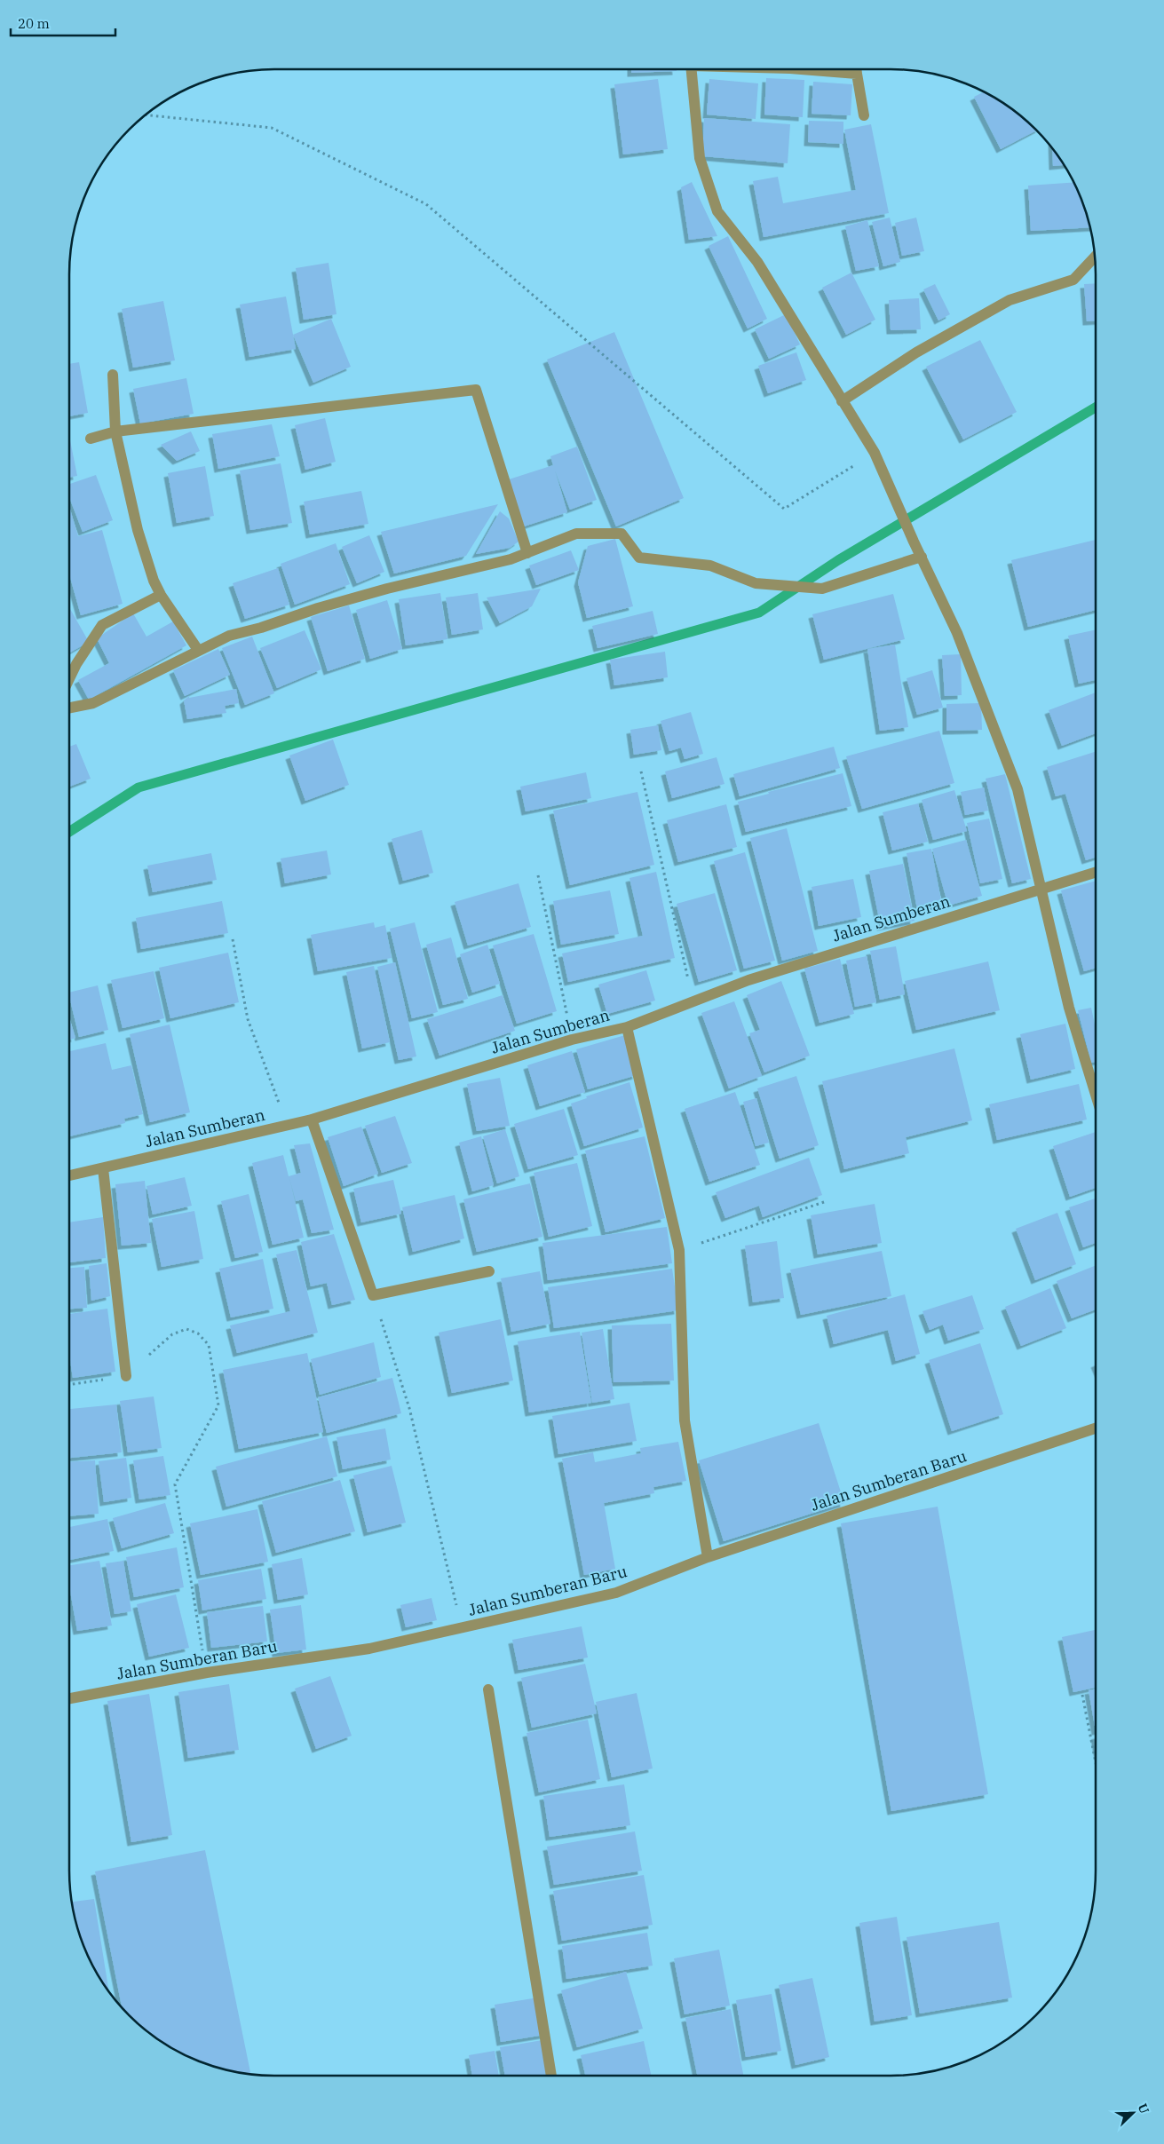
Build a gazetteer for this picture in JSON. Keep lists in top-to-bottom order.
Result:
{
  "streets": {
    "street": ["Jalan Sumberan", "Jalan Sumberan Baru"]
  },
  "scale_bar": "20 m",
  "north": "top right"
}
